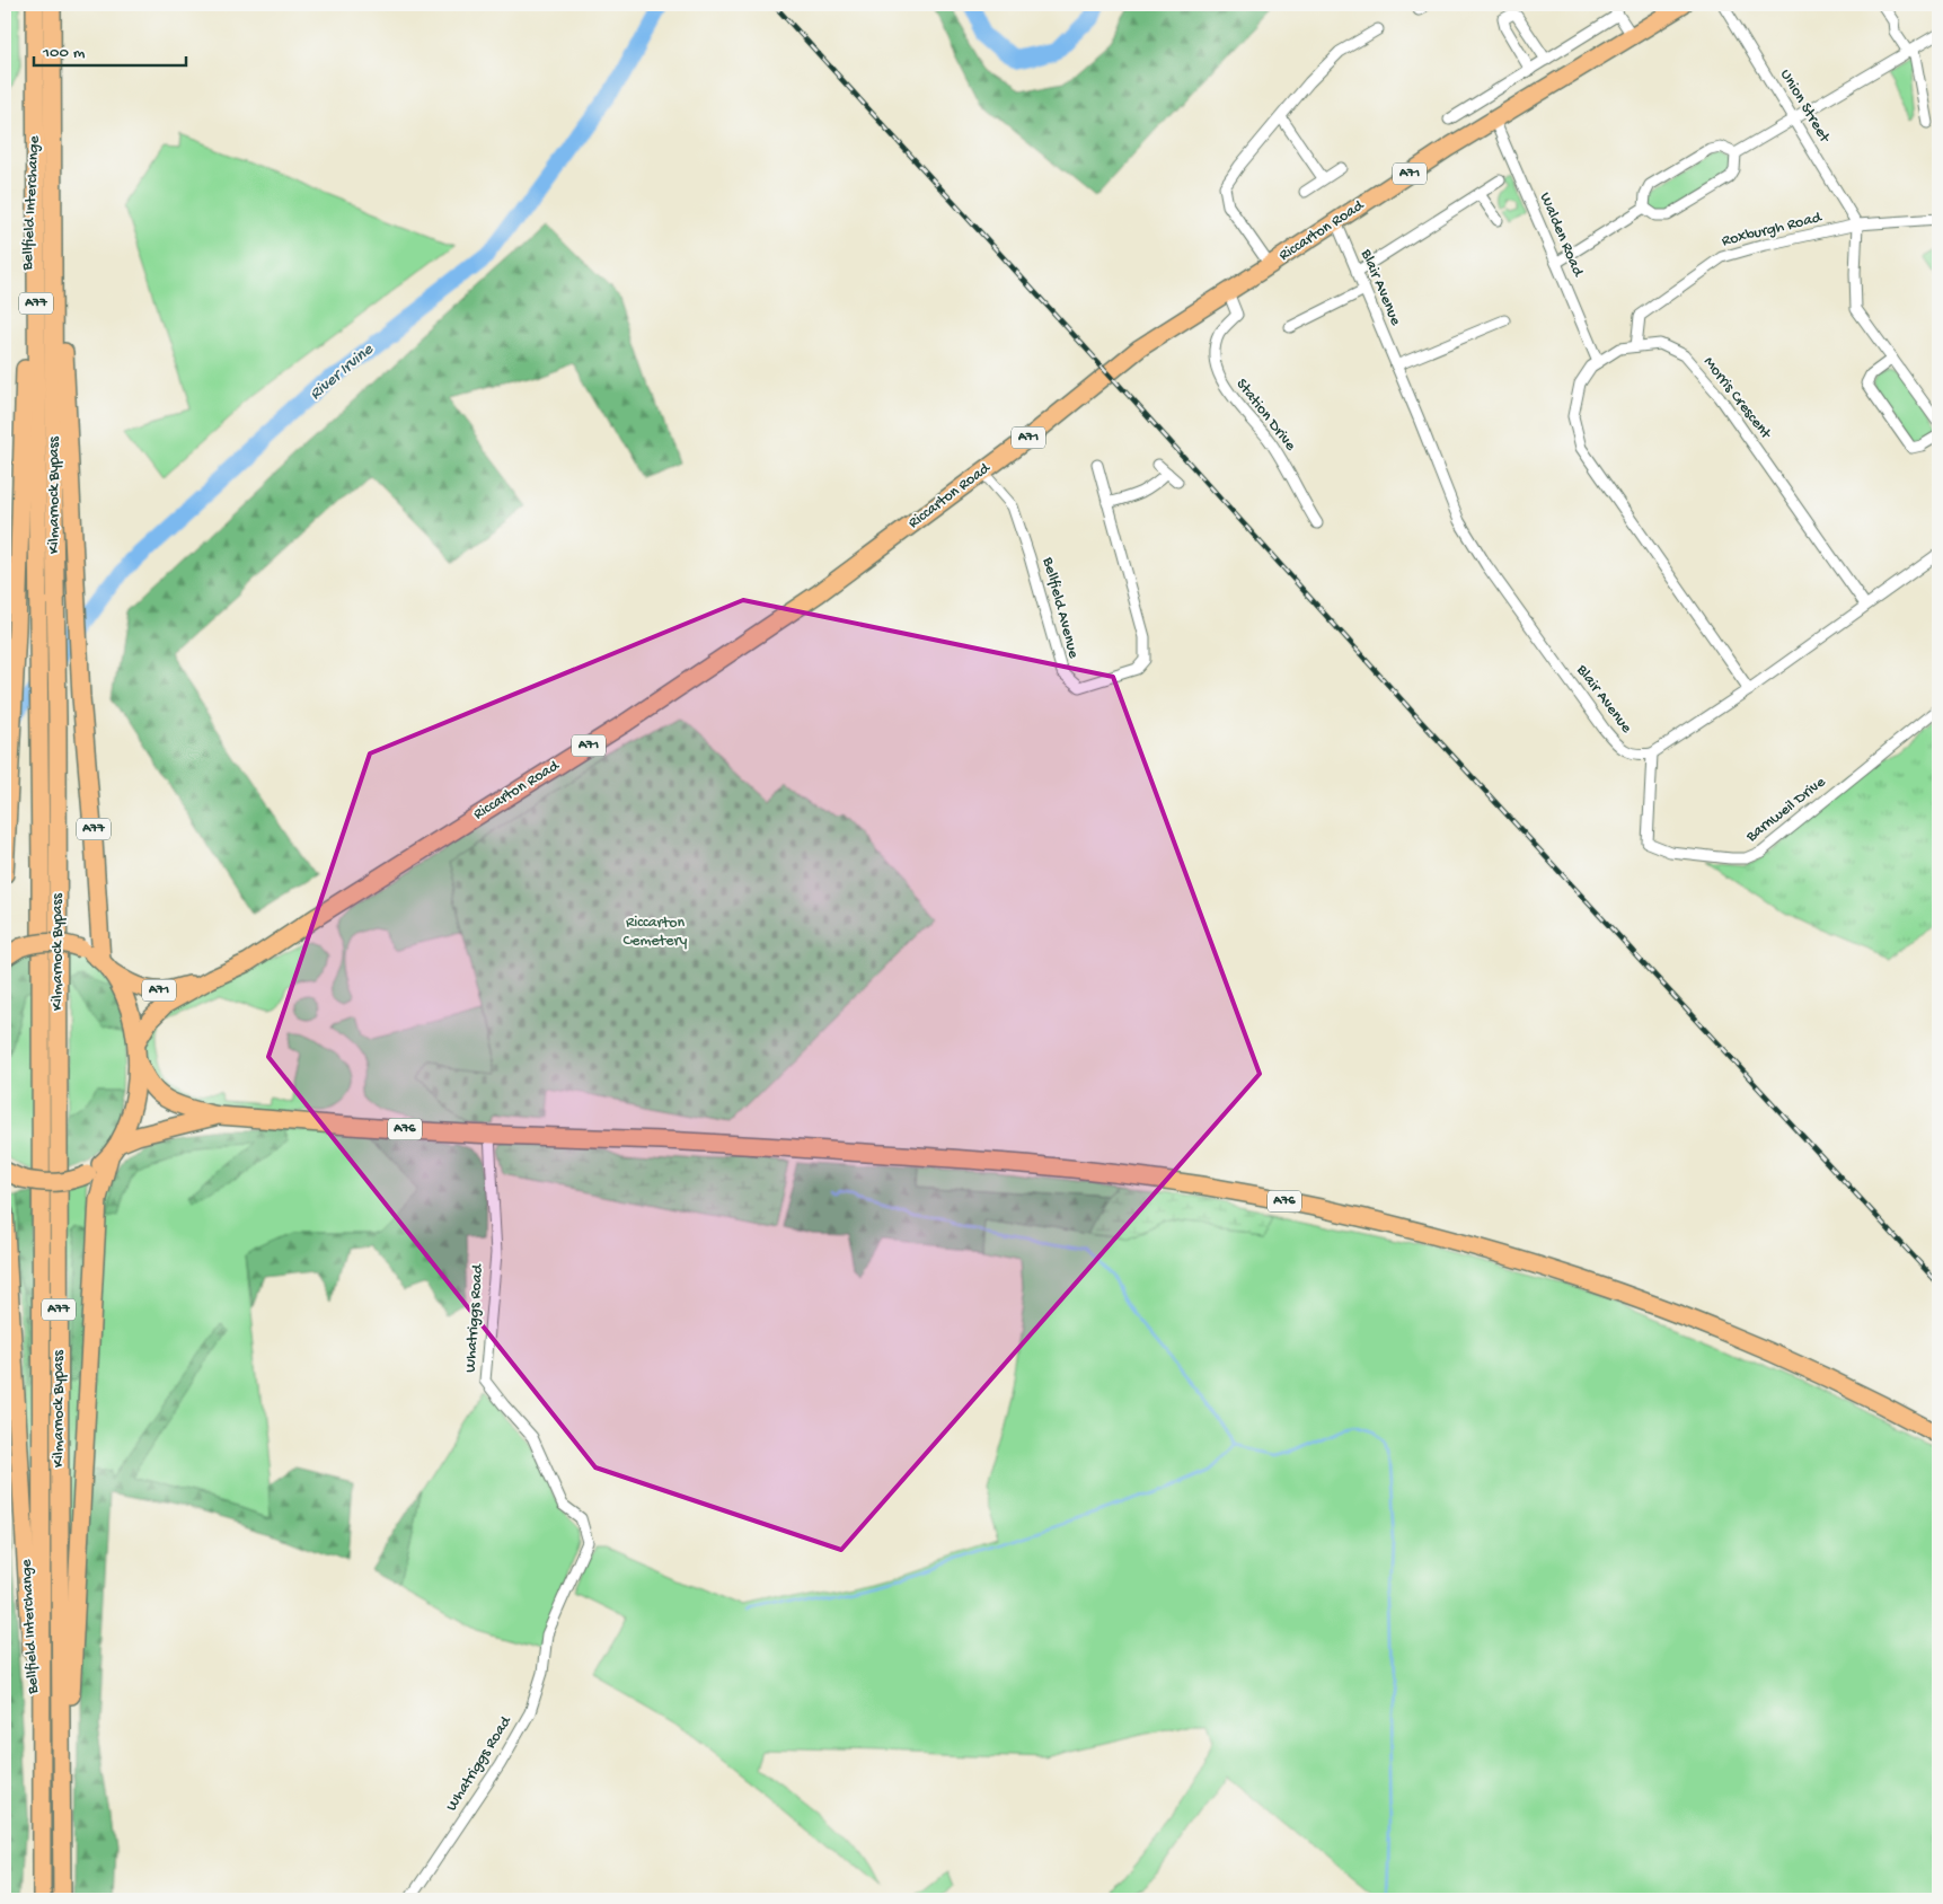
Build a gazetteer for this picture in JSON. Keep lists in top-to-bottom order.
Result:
{
  "streets": {
    "main road": [
      "A71",
      "Bellfield Interchange",
      "Riccarton Road",
      "A77",
      "Kilmarnock Bypass",
      "A76"
    ],
    "street": [
      "Union Street",
      "Roxburgh Road",
      "Walden Road",
      "Blair Avenue",
      "Morris Crescent",
      "Station Drive",
      "Bellfield Avenue",
      "Barnweil Drive",
      "Whatriggs Road"
    ]
  },
  "crossings": [
    ["Union Street", "Roxburgh Road"],
    ["Bellfield Interchange", "A77"],
    ["Bellfield Interchange", "Kilmarnock Bypass"],
    ["Roxburgh Road", "Morris Crescent"],
    ["Riccarton Road", "Walden Road"],
    ["Riccarton Road", "Blair Avenue"],
    ["Riccarton Road", "A77"],
    ["Riccarton Road", "Station Drive"],
    ["Riccarton Road", "Bellfield Avenue"],
    ["Riccarton Road", "A76"],
    ["Walden Road", "Morris Crescent"],
    ["Blair Avenue", "Barnweil Drive"],
    ["A77", "Kilmarnock Bypass"],
    ["A77", "A76"],
    ["A76", "Whatriggs Road"]
  ],
  "water": ["River Irvine"],
  "parks": ["Riccarton Cemetery"],
  "scale_bar": "100 m"
}
